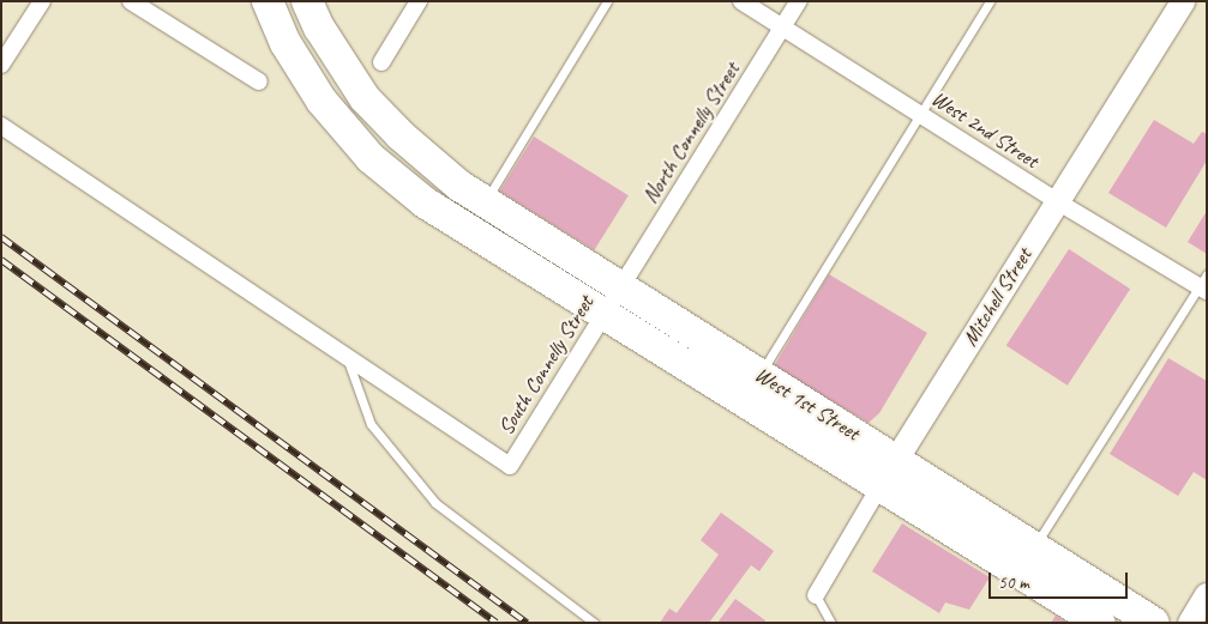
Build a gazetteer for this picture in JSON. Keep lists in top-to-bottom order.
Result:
{
  "streets": {
    "highway": ["West 1st Street"],
    "street": [
      "West 2nd Street",
      "North Connelly Street",
      "Mitchell Street",
      "South Connelly Street"
    ]
  },
  "crossings": [
    ["West 2nd Street", "North Connelly Street"],
    ["West 2nd Street", "Mitchell Street"],
    ["North Connelly Street", "South Connelly Street"],
    ["North Connelly Street", "West 1st Street"],
    ["Mitchell Street", "West 1st Street"],
    ["South Connelly Street", "West 1st Street"]
  ],
  "scale_bar": "50 m"
}
